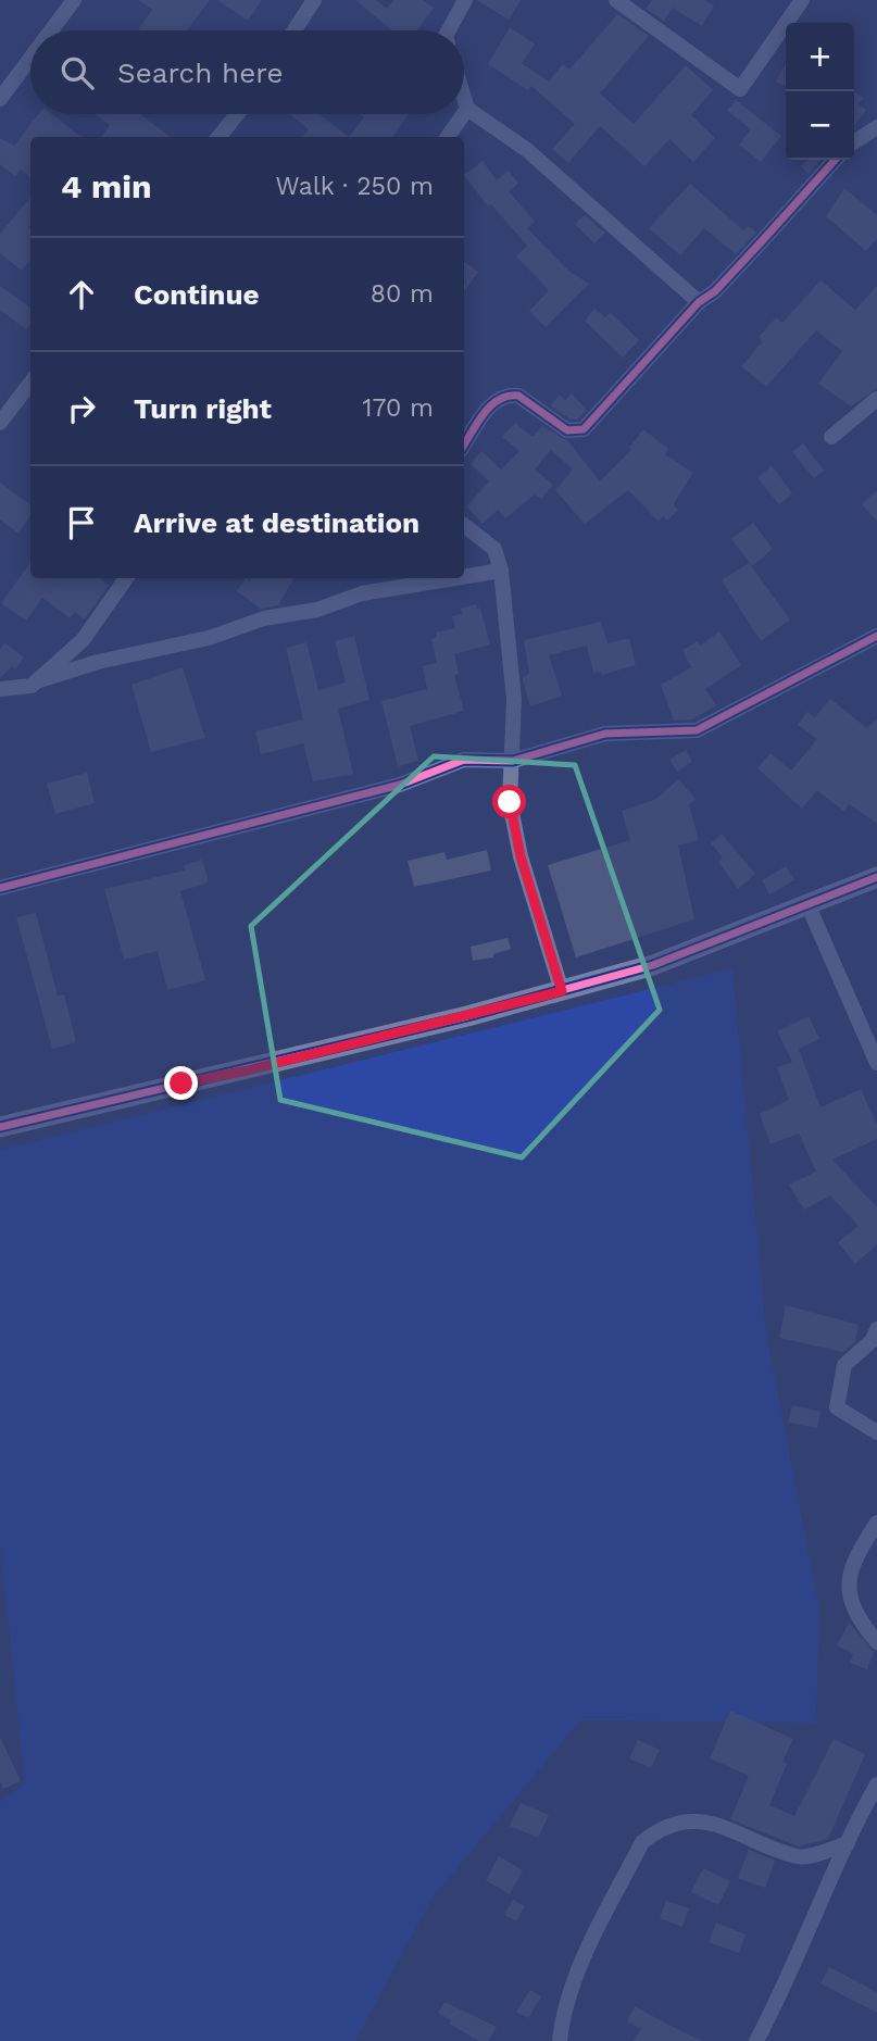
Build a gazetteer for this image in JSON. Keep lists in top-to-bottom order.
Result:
{
  "page": {
    "map_buttons": ["+", "−"],
    "search": "Search here",
    "heading": ["4 min", "Walk · 250 m"],
    "list": [
      ["Continue", "80 m"],
      ["Turn right", "170 m"],
      "Arrive at destination"
    ]
  }
}
